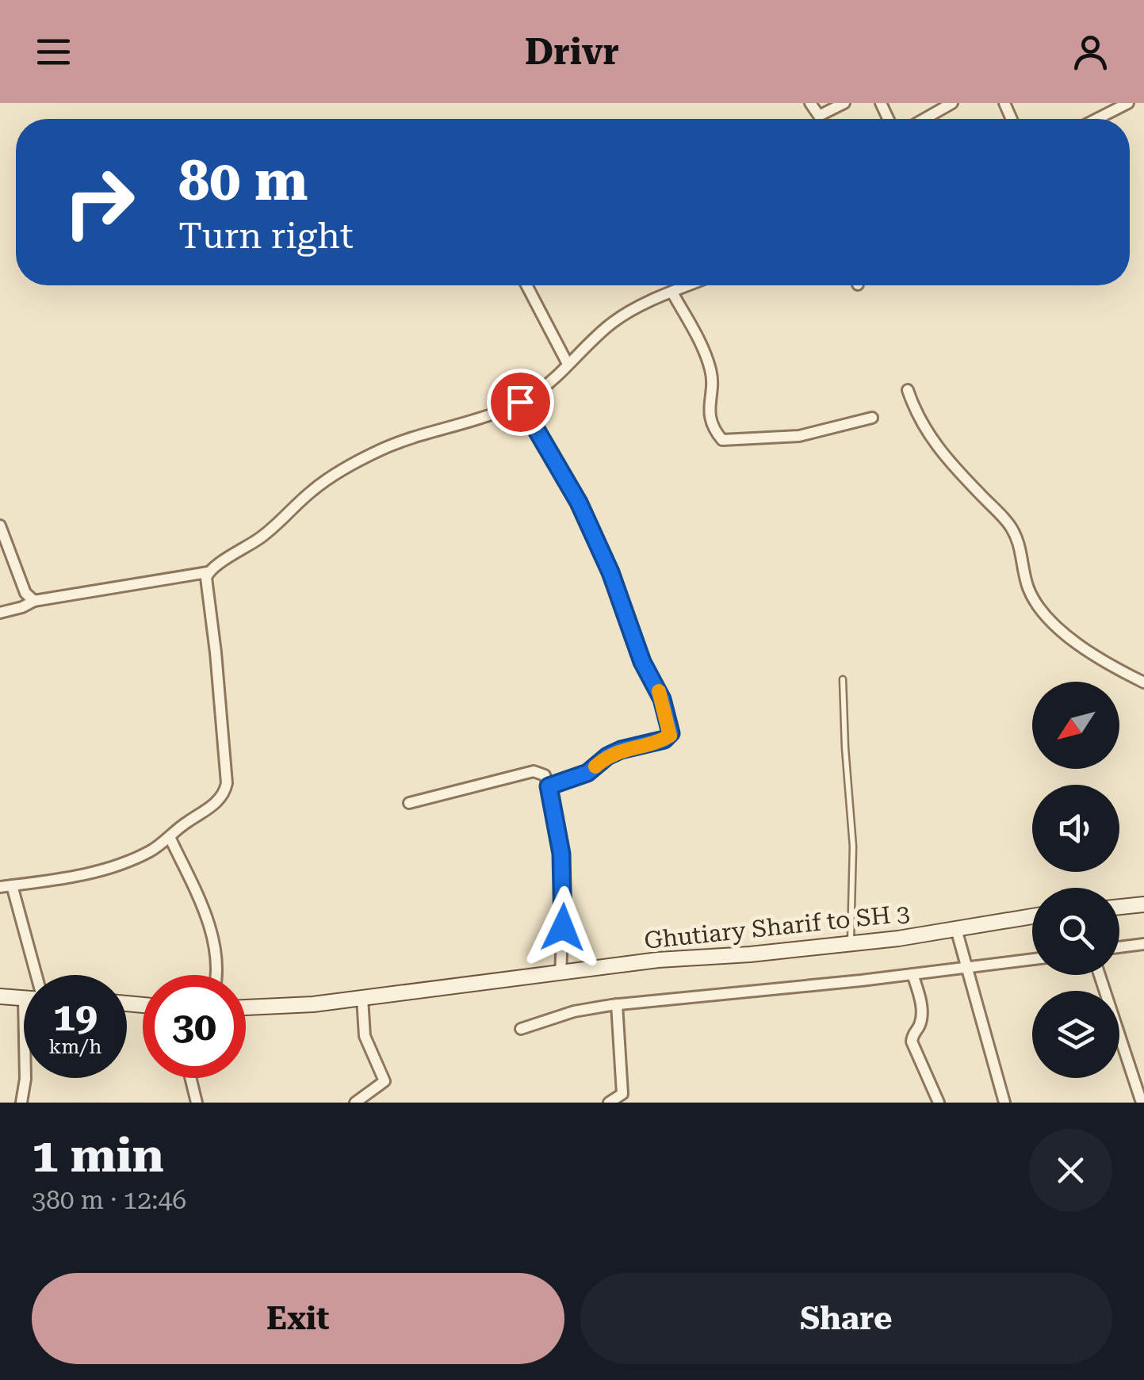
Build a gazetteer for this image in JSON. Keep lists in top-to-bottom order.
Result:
{
  "streets": {
    "main road": ["Ghutiary Sharif to SH 3"]
  },
  "north": "bottom left",
  "page": {
    "header": "Drivr",
    "turn": ["80 m", "Turn right"],
    "speed": "19 km/h",
    "limit": "30",
    "heading": ["1 min", "380 m · 12:46"],
    "buttons": ["Exit", "Share"]
  }
}
